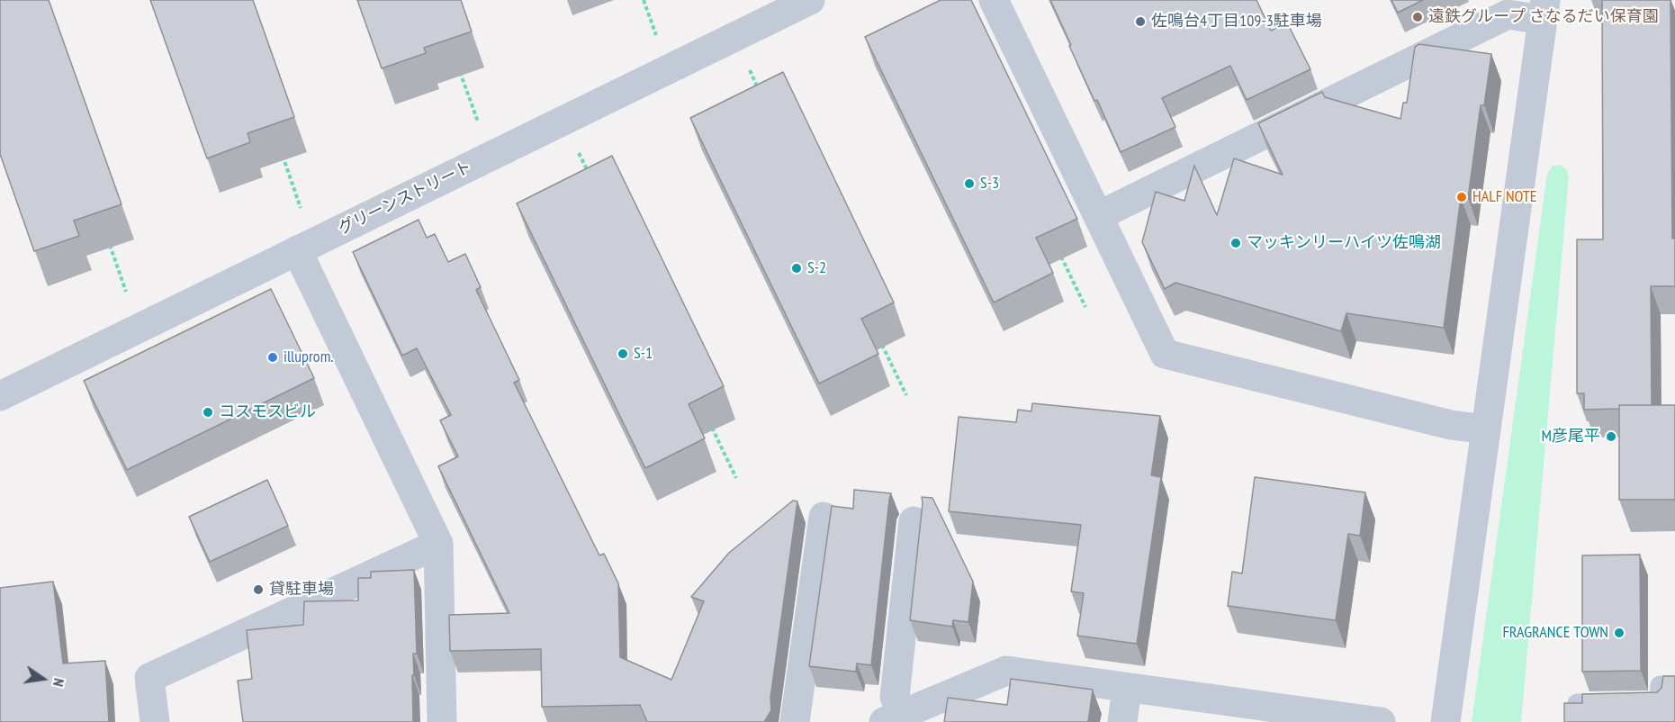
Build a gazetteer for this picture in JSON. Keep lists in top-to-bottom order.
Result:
{
  "streets": {
    "street": ["グリーンストリート"]
  },
  "places": [
    "遠鉄グループ さなるだい保育園",
    "佐鳴台4丁目109-3駐車場",
    "S-3",
    "HALF NOTE",
    "マッキンリーハイツ佐鳴湖",
    "S-2",
    "S-1",
    "illuprom.",
    "コスモスビル",
    "M彦尾平",
    "貸駐車場",
    "FRAGRANCE TOWN"
  ],
  "north": "right"
}
